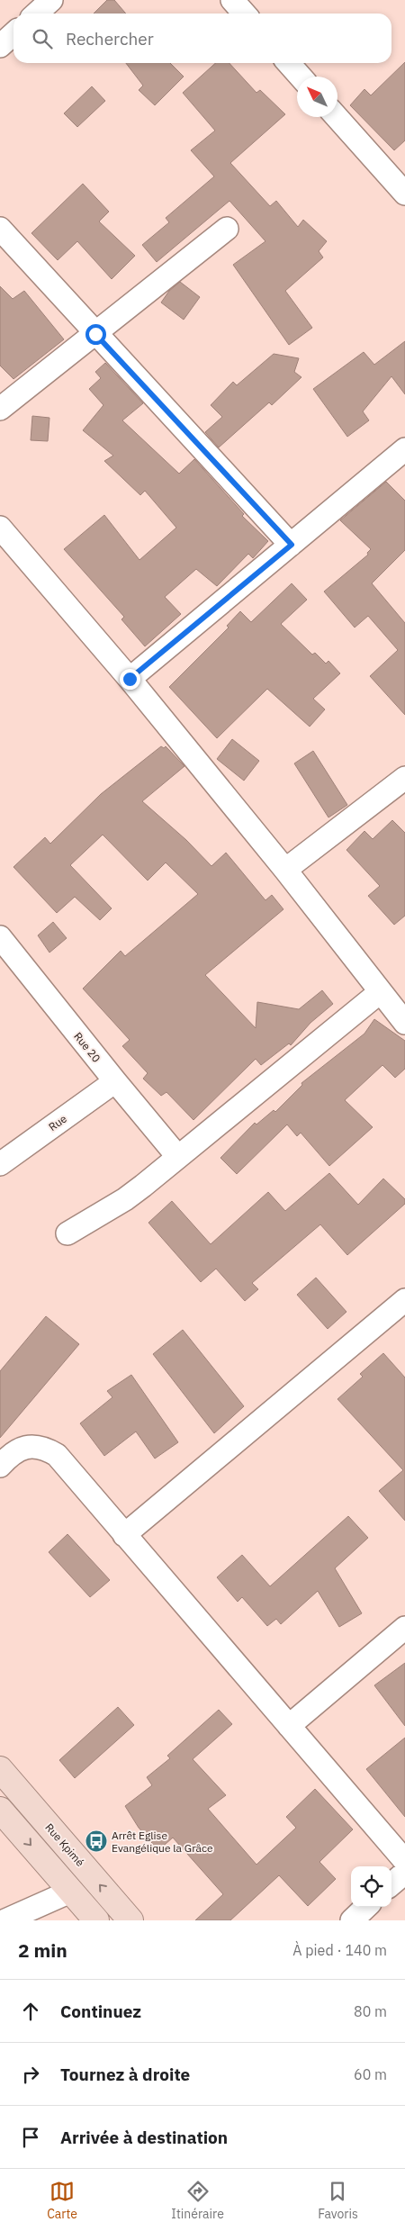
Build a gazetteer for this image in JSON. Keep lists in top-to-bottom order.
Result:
{
  "streets": {
    "main road": ["Rue Kpimé"],
    "street": ["Rue 20", "Rue"]
  },
  "crossings": [
    ["Rue 20", "Rue"]
  ],
  "places": {
    "bus stop": ["Arrêt Eglise Evangélique la Grâce"]
  },
  "north": "top left",
  "page": {
    "search": "Rechercher",
    "heading": ["2 min", "À pied · 140 m"],
    "list": [
      ["Continuez", "80 m"],
      ["Tournez à droite", "60 m"],
      "Arrivée à destination"
    ],
    "nav": ["Carte", "Itinéraire", "Favoris"]
  }
}
